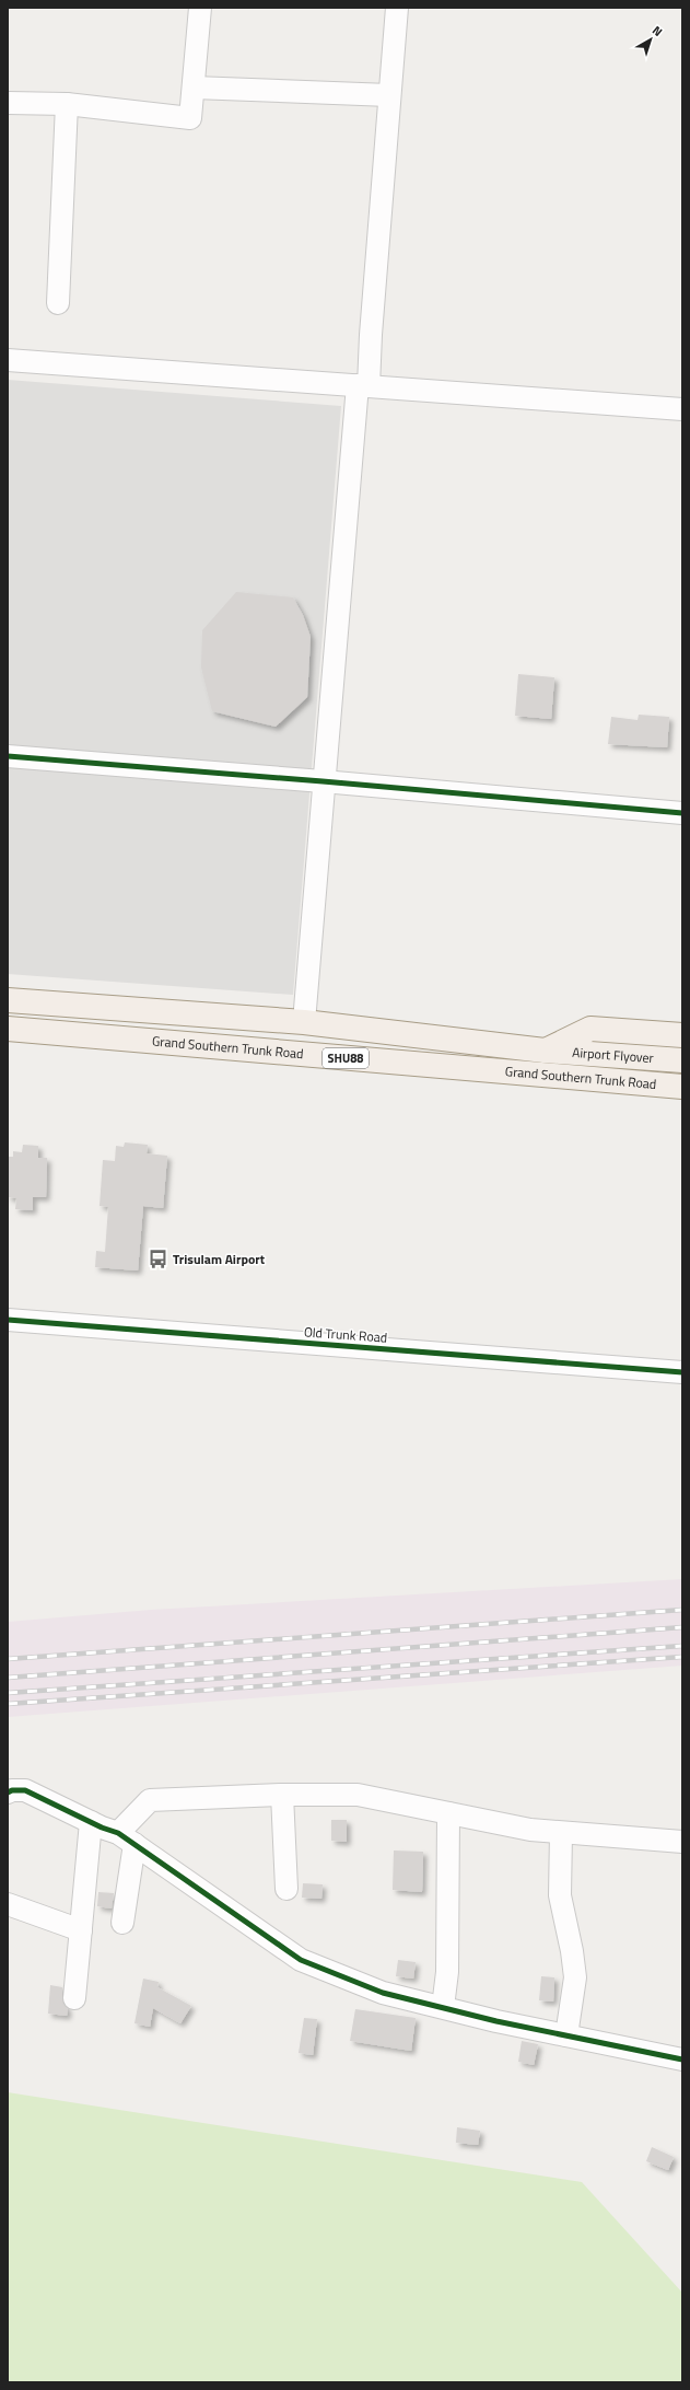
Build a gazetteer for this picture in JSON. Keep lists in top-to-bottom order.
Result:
{
  "streets": {
    "main road": ["Grand Southern Trunk Road", "Airport Flyover", "SHU88"],
    "street": ["Old Trunk Road"]
  },
  "crossings": [
    ["Grand Southern Trunk Road", "Airport Flyover"]
  ],
  "places": {
    "bus stop": ["Trisulam Airport"]
  },
  "north": "top right"
}
